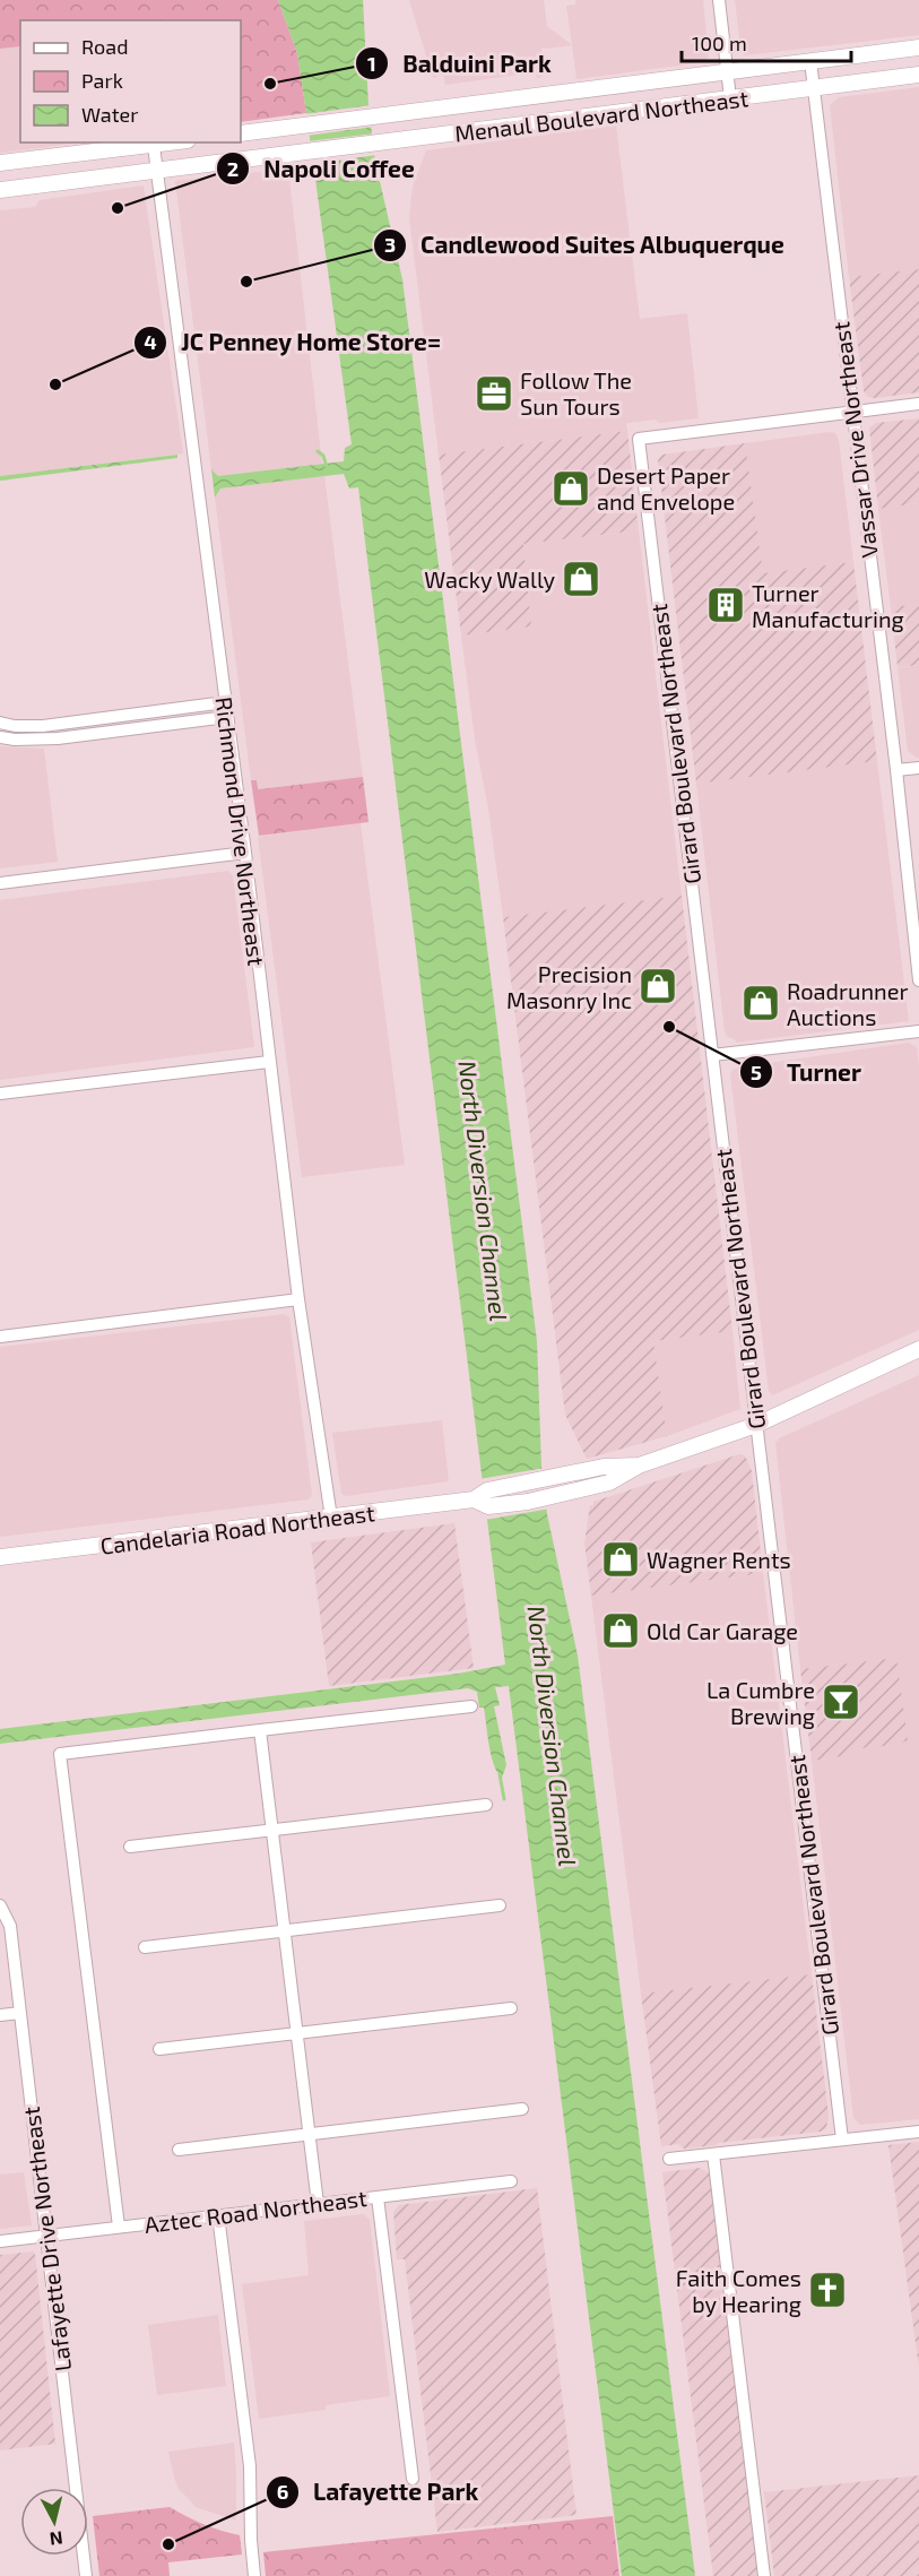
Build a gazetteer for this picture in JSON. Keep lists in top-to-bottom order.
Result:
{
  "streets": {
    "main road": ["Menaul Boulevard Northeast", "Candelaria Road Northeast"],
    "street": [
      "Vassar Drive Northeast",
      "Girard Boulevard Northeast",
      "Richmond Drive Northeast",
      "Aztec Road Northeast",
      "Lafayette Drive Northeast"
    ]
  },
  "crossings": [
    ["Menaul Boulevard Northeast", "Vassar Drive Northeast"],
    ["Menaul Boulevard Northeast", "Richmond Drive Northeast"],
    ["Vassar Drive Northeast", "Girard Boulevard Northeast"],
    ["Girard Boulevard Northeast", "Candelaria Road Northeast"],
    ["Richmond Drive Northeast", "Candelaria Road Northeast"],
    ["Aztec Road Northeast", "Lafayette Drive Northeast"]
  ],
  "water": ["North Diversion Channel"],
  "places": {
    "other": [
      "Balduini Park",
      "Napoli Coffee",
      "Candlewood Suites Albuquerque",
      "JC Penney Home Store=",
      "Turner",
      "Lafayette Park"
    ],
    "office": ["Follow The Sun Tours"],
    "shop": [
      "Desert Paper and Envelope",
      "Wacky Wally",
      "Precision Masonry Inc",
      "Roadrunner Auctions",
      "Wagner Rents",
      "Old Car Garage"
    ],
    "building": ["Turner Manufacturing"],
    "bar": ["La Cumbre Brewing"],
    "church": ["Faith Comes by Hearing"]
  },
  "legend": ["Road", "Park", "Water"],
  "scale_bar": "100 m",
  "north": "bottom"
}
